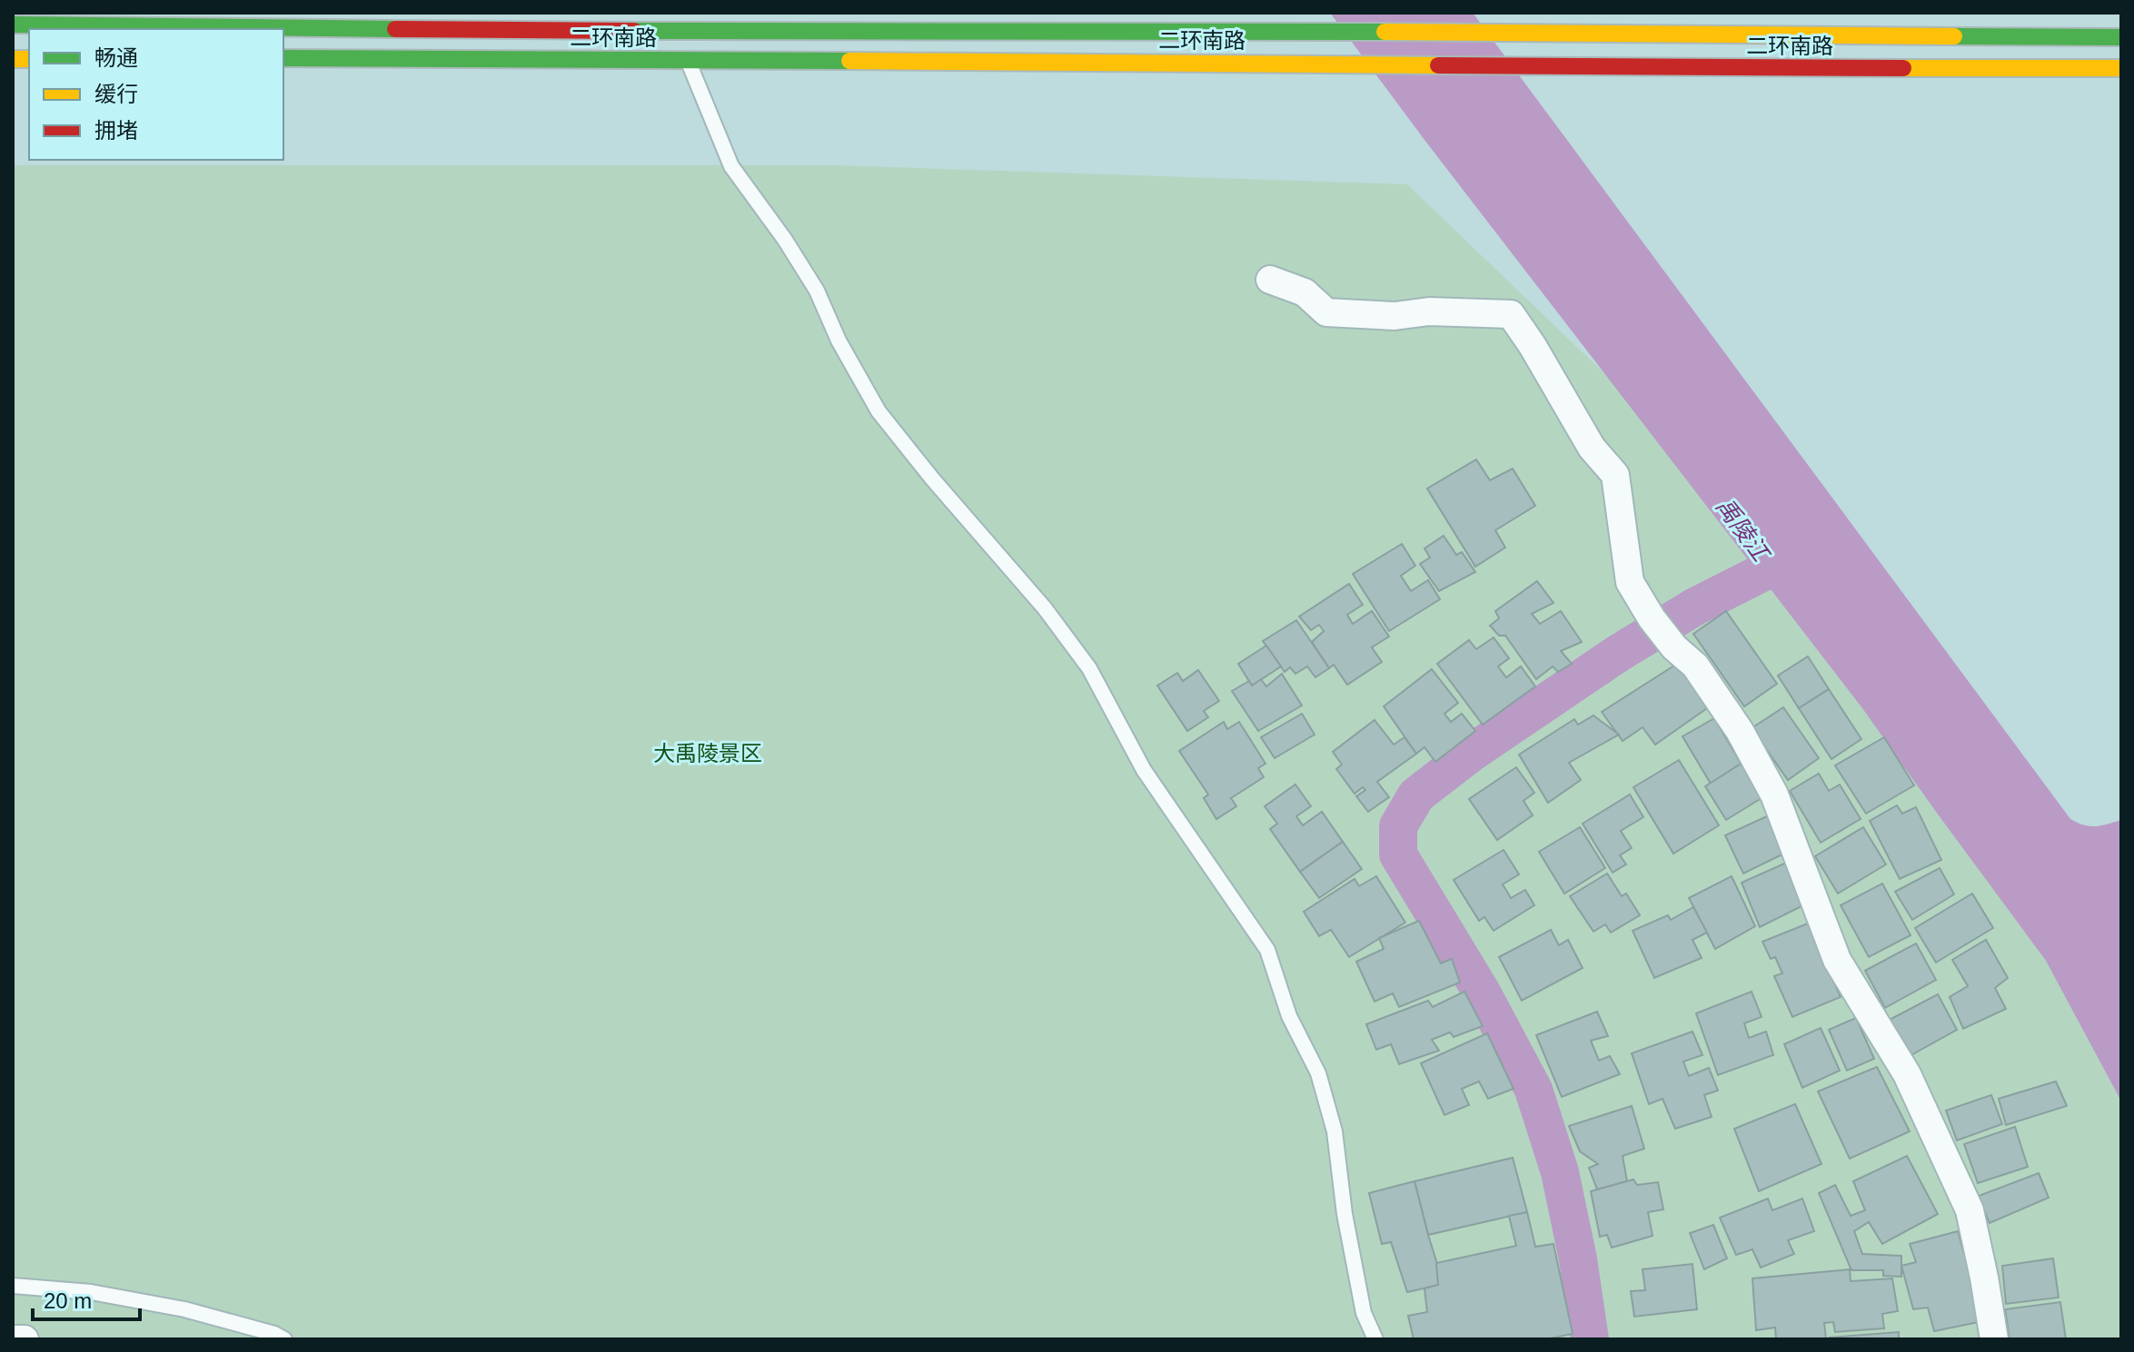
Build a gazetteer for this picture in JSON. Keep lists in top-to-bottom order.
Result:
{
  "streets": {
    "main road": ["二环南路"]
  },
  "water": ["禹陵江"],
  "parks": ["大禹陵景区"],
  "legend": ["畅通", "缓行", "拥堵"],
  "scale_bar": "20 m"
}
